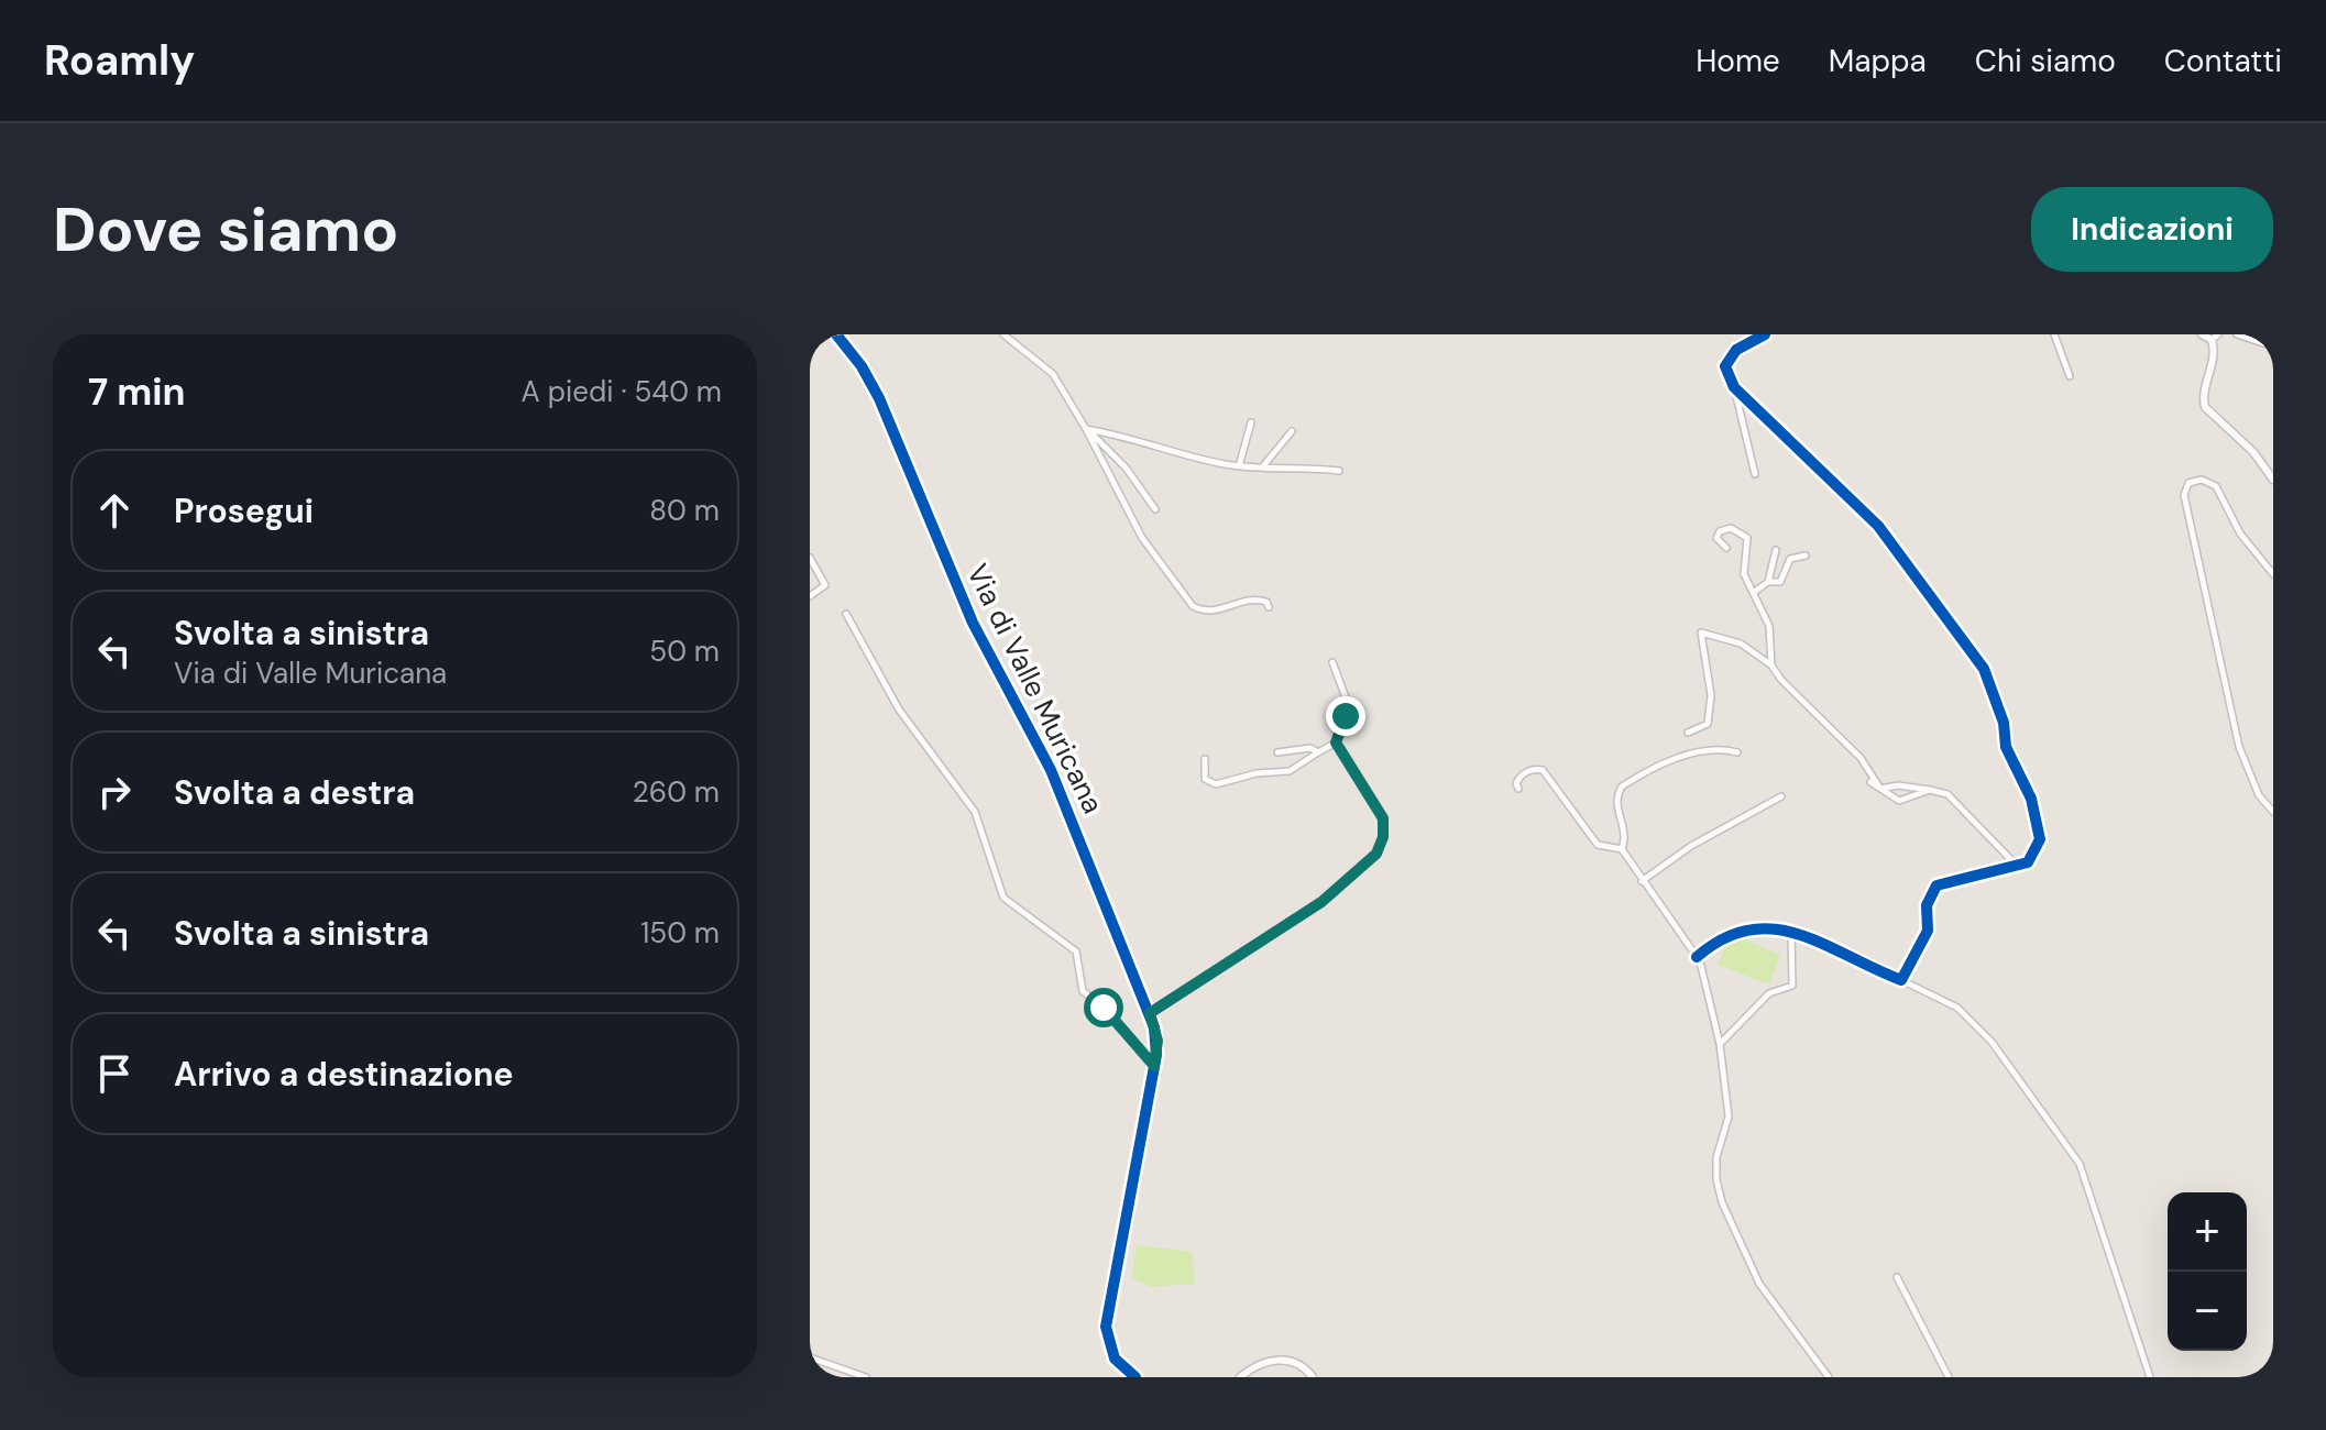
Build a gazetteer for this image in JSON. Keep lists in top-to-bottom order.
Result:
{
  "streets": {
    "street": ["Via di Valle Muricana"]
  },
  "page": {
    "header": "Roamly",
    "nav": [
      "Home",
      "Mappa",
      "Chi siamo",
      "Contatti"
    ],
    "buttons": "Indicazioni",
    "title": "Dove siamo",
    "heading": ["7 min", "A piedi · 540 m"],
    "list": [
      ["Prosegui", "80 m"],
      ["Svolta a sinistra", "Via di Valle Muricana", "50 m"],
      ["Svolta a destra", "260 m"],
      ["Svolta a sinistra", "150 m"],
      "Arrivo a destinazione"
    ],
    "map_buttons": ["+", "−"]
  }
}
